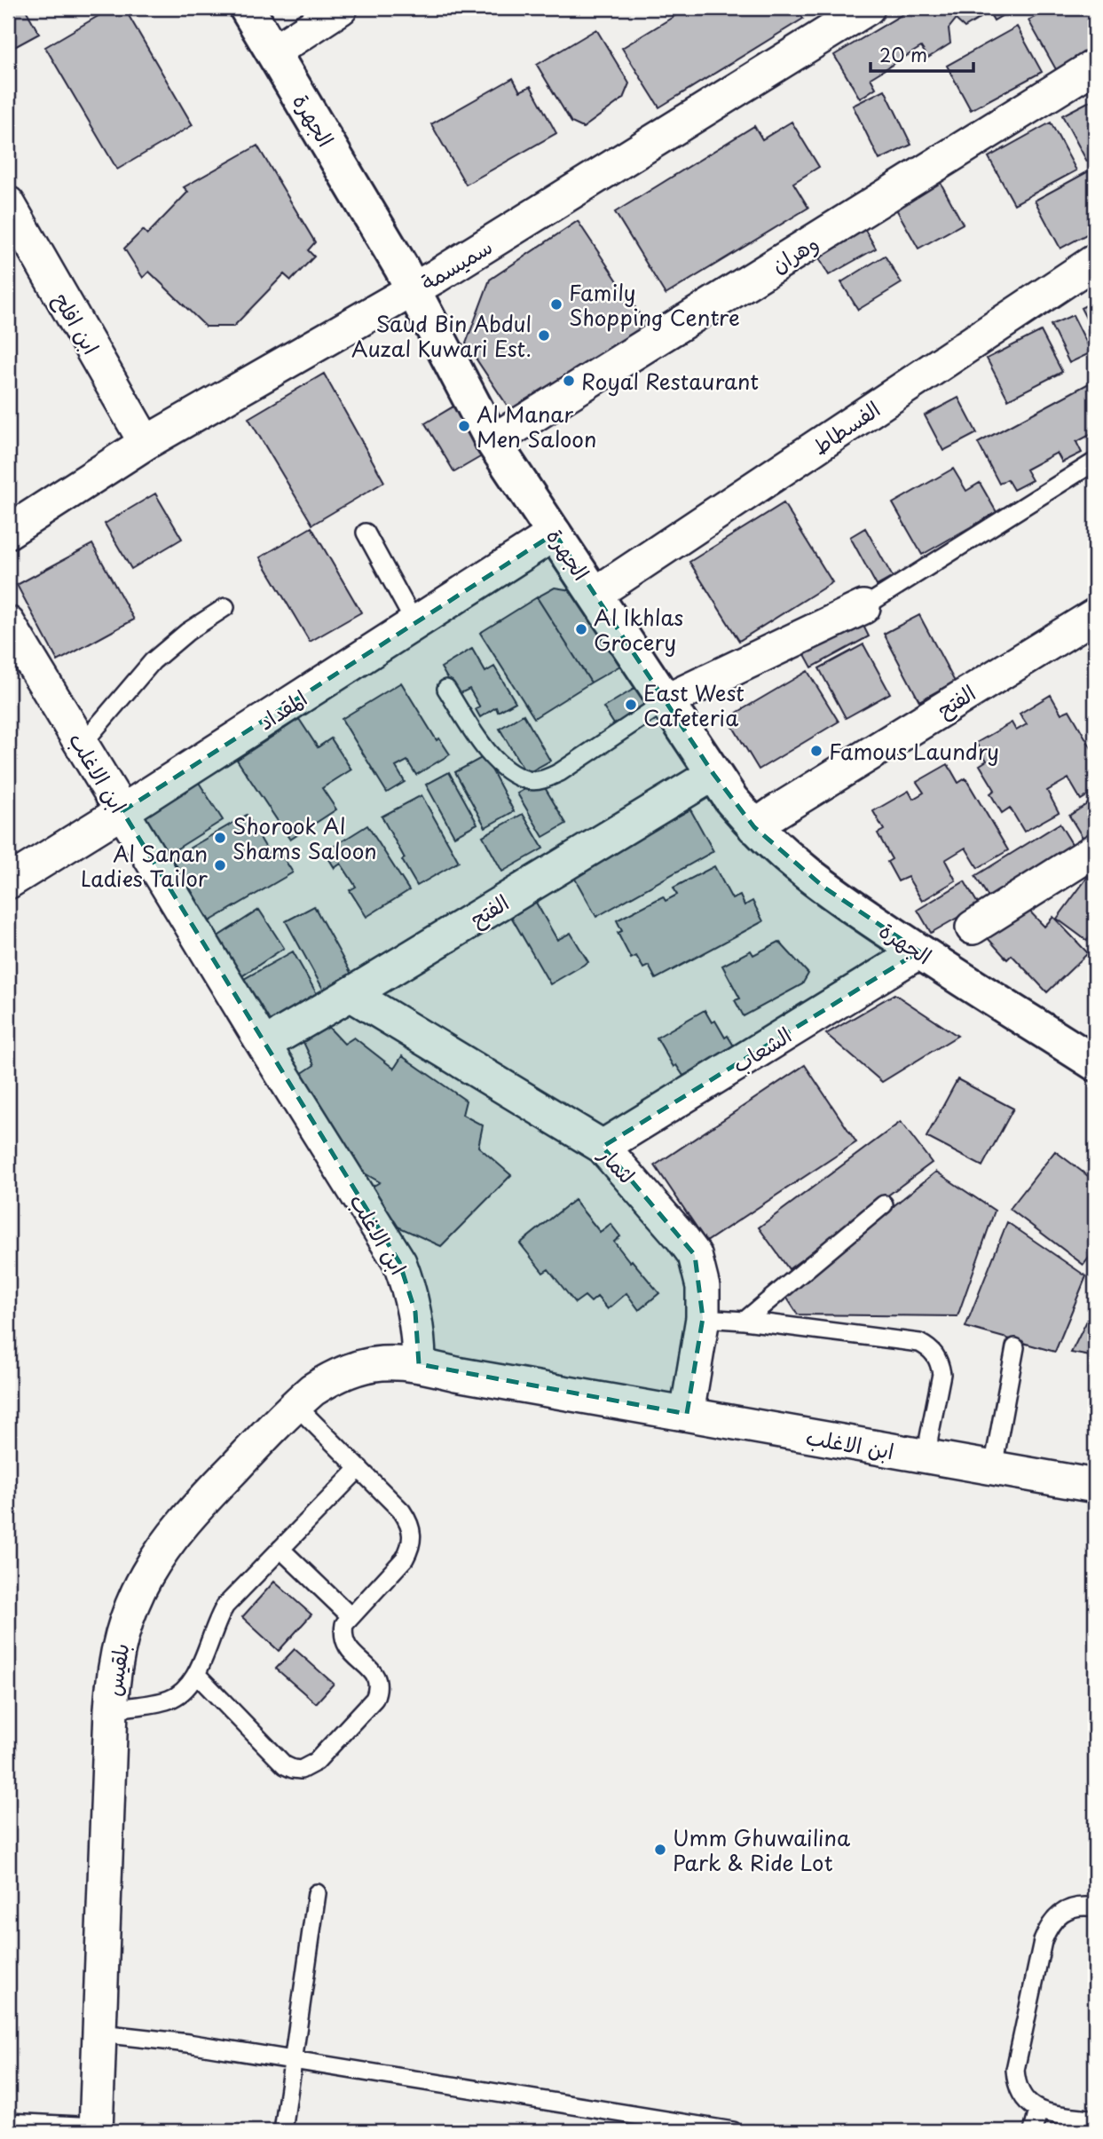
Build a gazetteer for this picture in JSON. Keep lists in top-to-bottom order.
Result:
{
  "streets": {
    "street": [
      "الجهرة",
      "وهران",
      "سميسمة",
      "ابن افلح",
      "الفسطاط",
      "الفتح",
      "المقداد",
      "ابن الاغلب",
      "الشعاب",
      "لثمار",
      "بلقيس"
    ]
  },
  "crossings": [
    ["الجهرة", "وهران"],
    ["الجهرة", "سميسمة"],
    ["الجهرة", "الفسطاط"],
    ["الجهرة", "الفتح"],
    ["الجهرة", "المقداد"],
    ["الجهرة", "الشعاب"],
    ["سميسمة", "ابن افلح"],
    ["الفتح", "ابن الاغلب"],
    ["الفتح", "لثمار"],
    ["المقداد", "ابن الاغلب"],
    ["ابن الاغلب", "لثمار"],
    ["ابن الاغلب", "بلقيس"],
    ["الشعاب", "لثمار"]
  ],
  "places": [
    "Family Shopping Centre",
    "Saud Bin Abdul Auzal Kuwari Est.",
    "Royal Restaurant",
    "Al Manar Men Saloon",
    "Al Ikhlas Grocery",
    "East West Cafeteria",
    "Famous Laundry",
    "Shorook Al Shams Saloon",
    "Al Sanan Ladies Tailor",
    "Umm Ghuwailina Park & Ride Lot"
  ],
  "scale_bar": "20 m"
}
